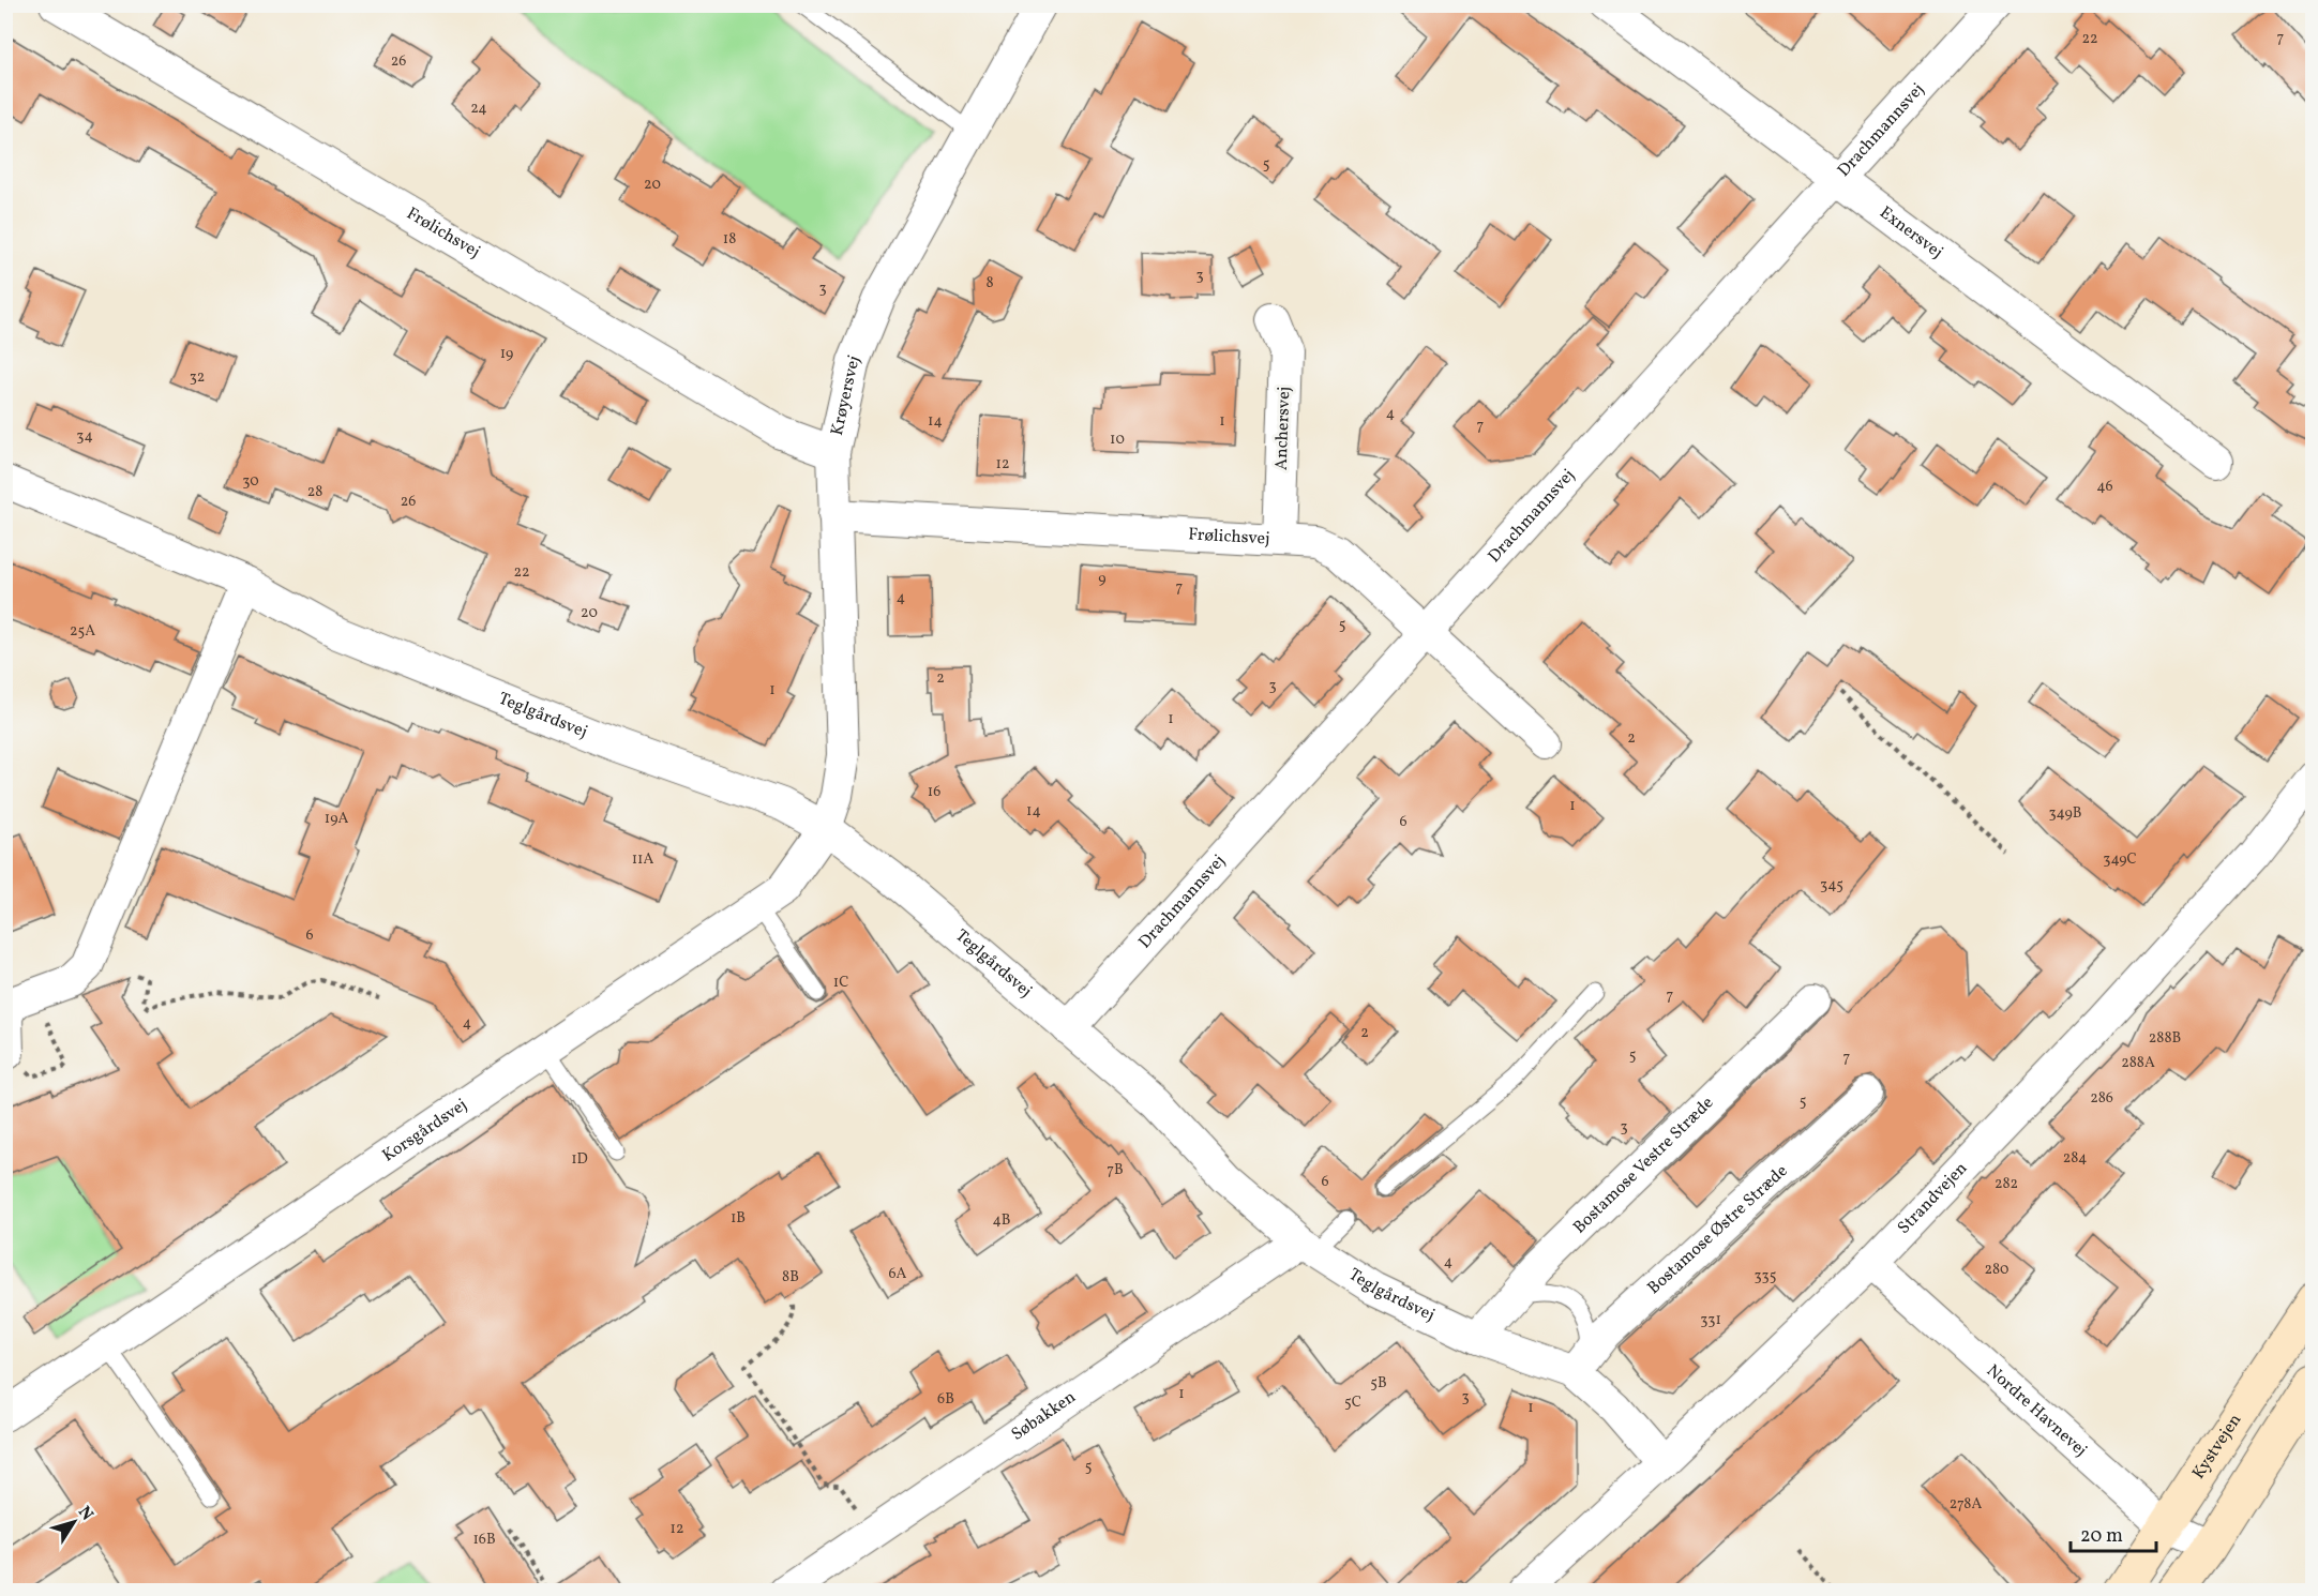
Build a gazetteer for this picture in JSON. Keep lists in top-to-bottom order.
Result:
{
  "streets": {
    "main road": ["Kystvejen"],
    "street": [
      "Drachmannsvej",
      "Frølichsvej",
      "Exnersvej",
      "Krøyersvej",
      "Anchersvej",
      "Teglgårdsvej",
      "Korsgårdsvej",
      "Bostamose Vestre Stræde",
      "Strandvejen",
      "Bostamose Østre Stræde",
      "Nordre Havnevej",
      "Søbakken"
    ]
  },
  "crossings": [
    ["Drachmannsvej", "Frølichsvej"],
    ["Drachmannsvej", "Exnersvej"],
    ["Drachmannsvej", "Teglgårdsvej"],
    ["Frølichsvej", "Krøyersvej"],
    ["Frølichsvej", "Anchersvej"],
    ["Krøyersvej", "Teglgårdsvej"],
    ["Krøyersvej", "Korsgårdsvej"],
    ["Teglgårdsvej", "Korsgårdsvej"],
    ["Teglgårdsvej", "Bostamose Vestre Stræde"],
    ["Teglgårdsvej", "Strandvejen"],
    ["Teglgårdsvej", "Bostamose Østre Stræde"],
    ["Teglgårdsvej", "Søbakken"],
    ["Strandvejen", "Nordre Havnevej"],
    ["Nordre Havnevej", "Kystvejen"]
  ],
  "house_numbers": [
    "7",
    "22",
    "26",
    "24",
    "5",
    "20",
    "18",
    "3",
    "8",
    "3",
    "19",
    "32",
    "4",
    "14",
    "1",
    "7",
    "34",
    "10",
    "12",
    "30",
    "46",
    "28",
    "26",
    "22",
    "9",
    "7",
    "4",
    "20",
    "5",
    "25A",
    "2",
    "3",
    "1",
    "1",
    "2",
    "16",
    "1",
    "14",
    "349B",
    "19A",
    "6",
    "11A",
    "349C",
    "345",
    "6",
    "1C",
    "7",
    "4",
    "2",
    "288B",
    "5",
    "7",
    "288A",
    "286",
    "5",
    "3",
    "284",
    "1D",
    "7B",
    "6",
    "282",
    "1B",
    "4B",
    "4",
    "280",
    "6A",
    "335",
    "8B",
    "331",
    "5B",
    "1",
    "3",
    "6B",
    "5C",
    "1",
    "5",
    "278A",
    "12",
    "16B"
  ],
  "scale_bar": "20 m",
  "north": "top right"
}
